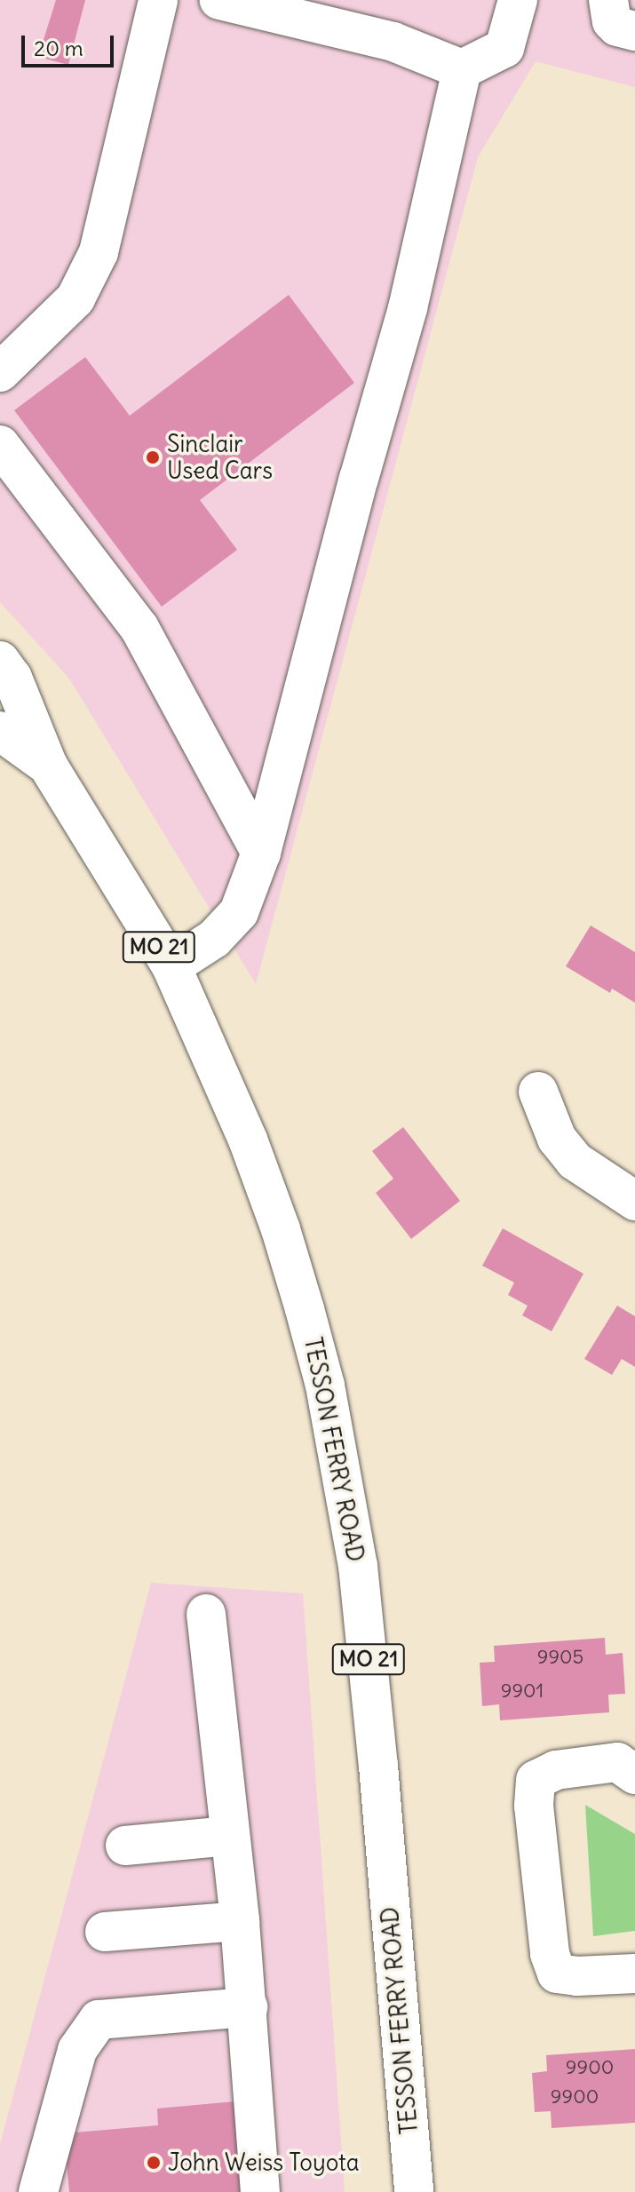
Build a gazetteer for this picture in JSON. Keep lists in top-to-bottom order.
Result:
{
  "streets": {
    "main road": ["MO 21", "TESSON FERRY ROAD"]
  },
  "places": ["Sinclair Used Cars", "John Weiss Toyota"],
  "house_numbers": [
    "9905",
    "9901",
    "9900",
    "9900"
  ],
  "scale_bar": "20 m"
}
